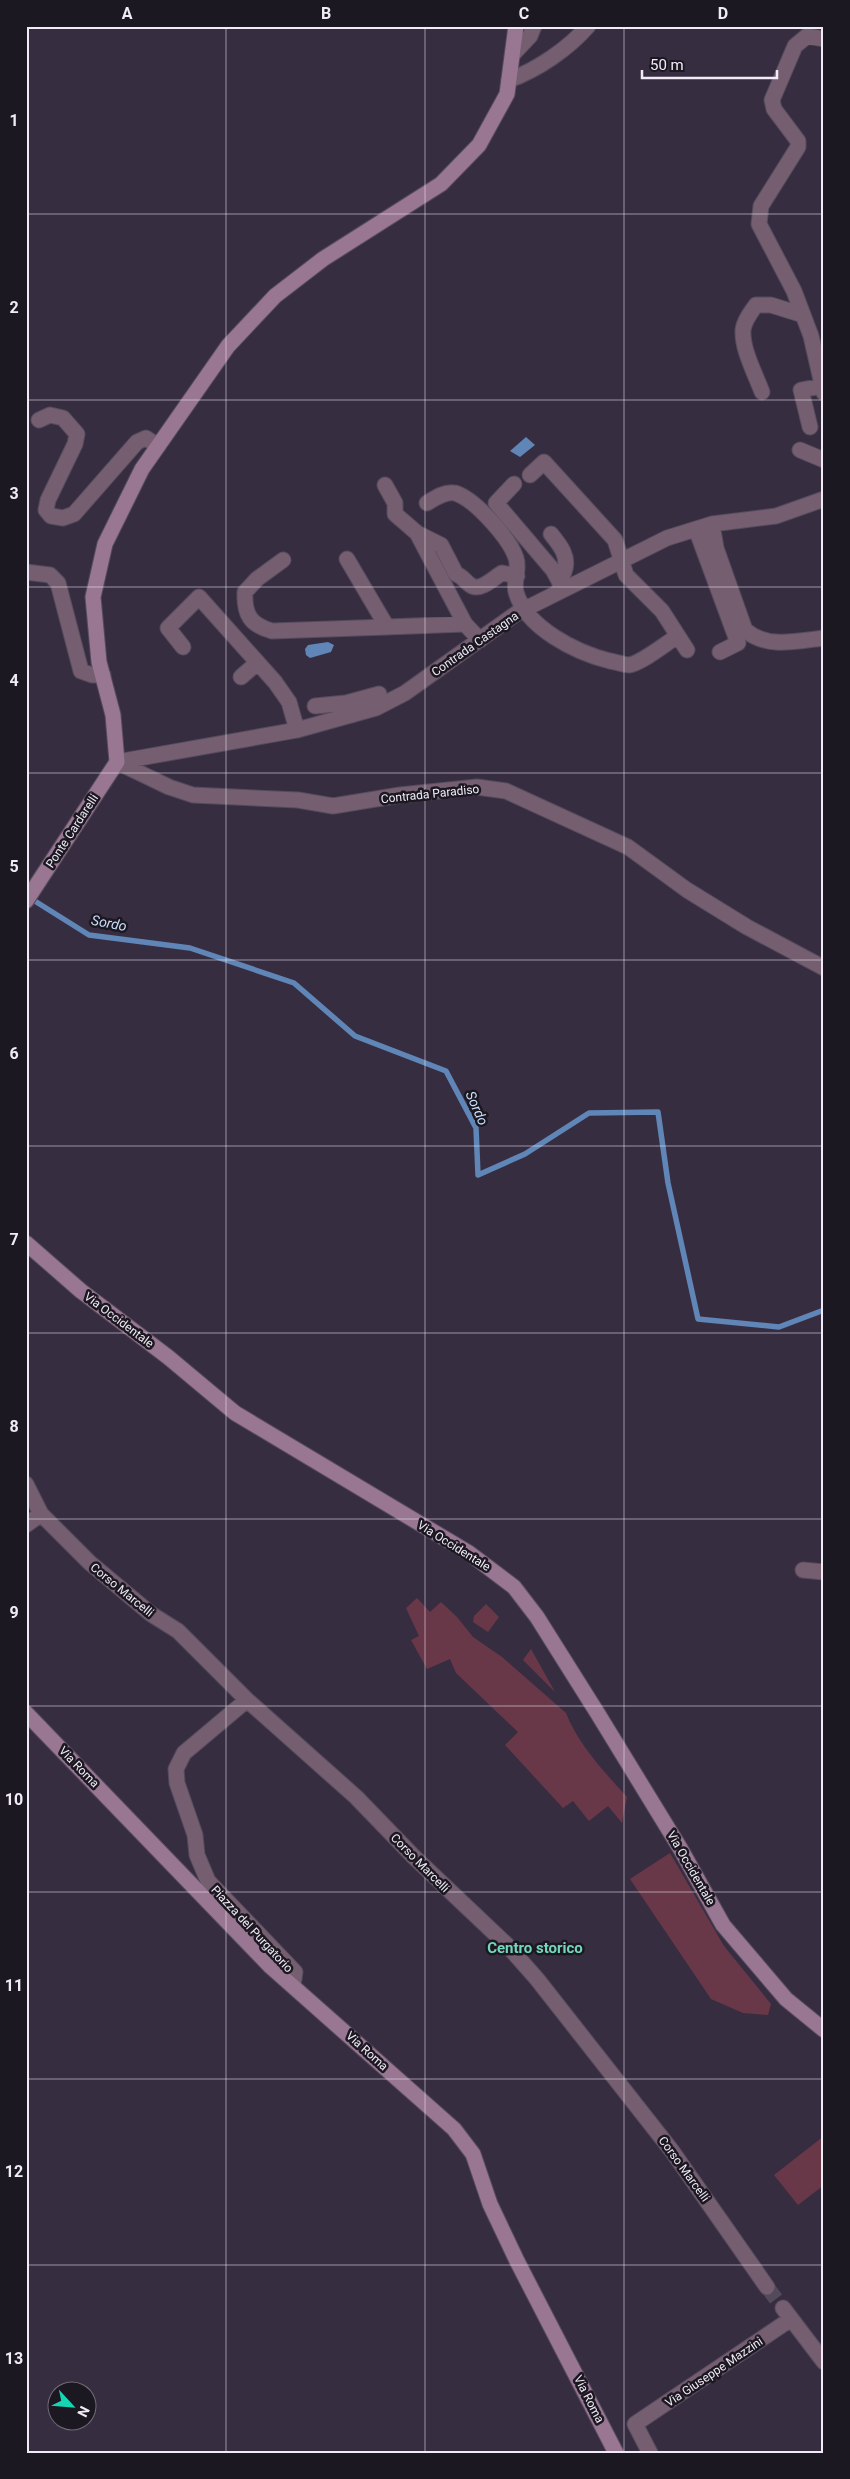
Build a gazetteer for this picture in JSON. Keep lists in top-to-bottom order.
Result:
{
  "streets": {
    "main road": ["Ponte Cardarelli", "Via Occidentale", "Via Roma"],
    "street": [
      "Contrada Castagna",
      "Contrada Paradiso",
      "Corso Marcelli",
      "Piazza del Purgatorio",
      "Via Giuseppe Mazzini"
    ]
  },
  "crossings": [
    ["Contrada Castagna", "Contrada Paradiso"],
    ["Contrada Castagna", "Ponte Cardarelli"],
    ["Contrada Paradiso", "Ponte Cardarelli"],
    ["Corso Marcelli", "Piazza del Purgatorio"],
    ["Via Roma", "Piazza del Purgatorio"]
  ],
  "districts": ["Centro storico"],
  "water": ["Sordo"],
  "scale_bar": "50 m",
  "north": "bottom right",
  "grid": {
    "columns": [
      "A",
      "B",
      "C",
      "D"
    ],
    "rows": [
      "1",
      "2",
      "3",
      "4",
      "5",
      "6",
      "7",
      "8",
      "9",
      "10",
      "11",
      "12",
      "13"
    ]
  }
}
